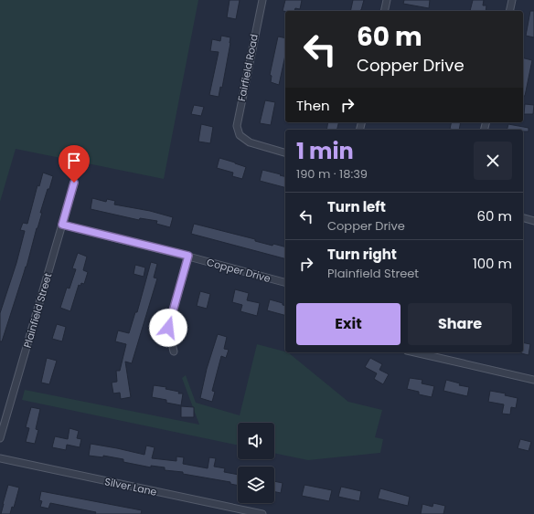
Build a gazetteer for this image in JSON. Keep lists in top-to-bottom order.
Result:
{
  "streets": {
    "street": [
      "Fairfield Road",
      "Copper Drive",
      "Plainfield Street",
      "Silver Lane"
    ]
  },
  "crossings": [
    ["Copper Drive", "Plainfield Street"]
  ],
  "page": {
    "turn": ["60 m", "Copper Drive"],
    "then": "Then",
    "heading": ["1 min", "190 m · 18:39"],
    "list": [
      {
        "name": "Turn left",
        "note": "Copper Drive",
        "value": "60 m"
      },
      {
        "name": "Turn right",
        "note": "Plainfield Street",
        "value": "100 m"
      }
    ],
    "buttons": ["Exit", "Share"]
  }
}
